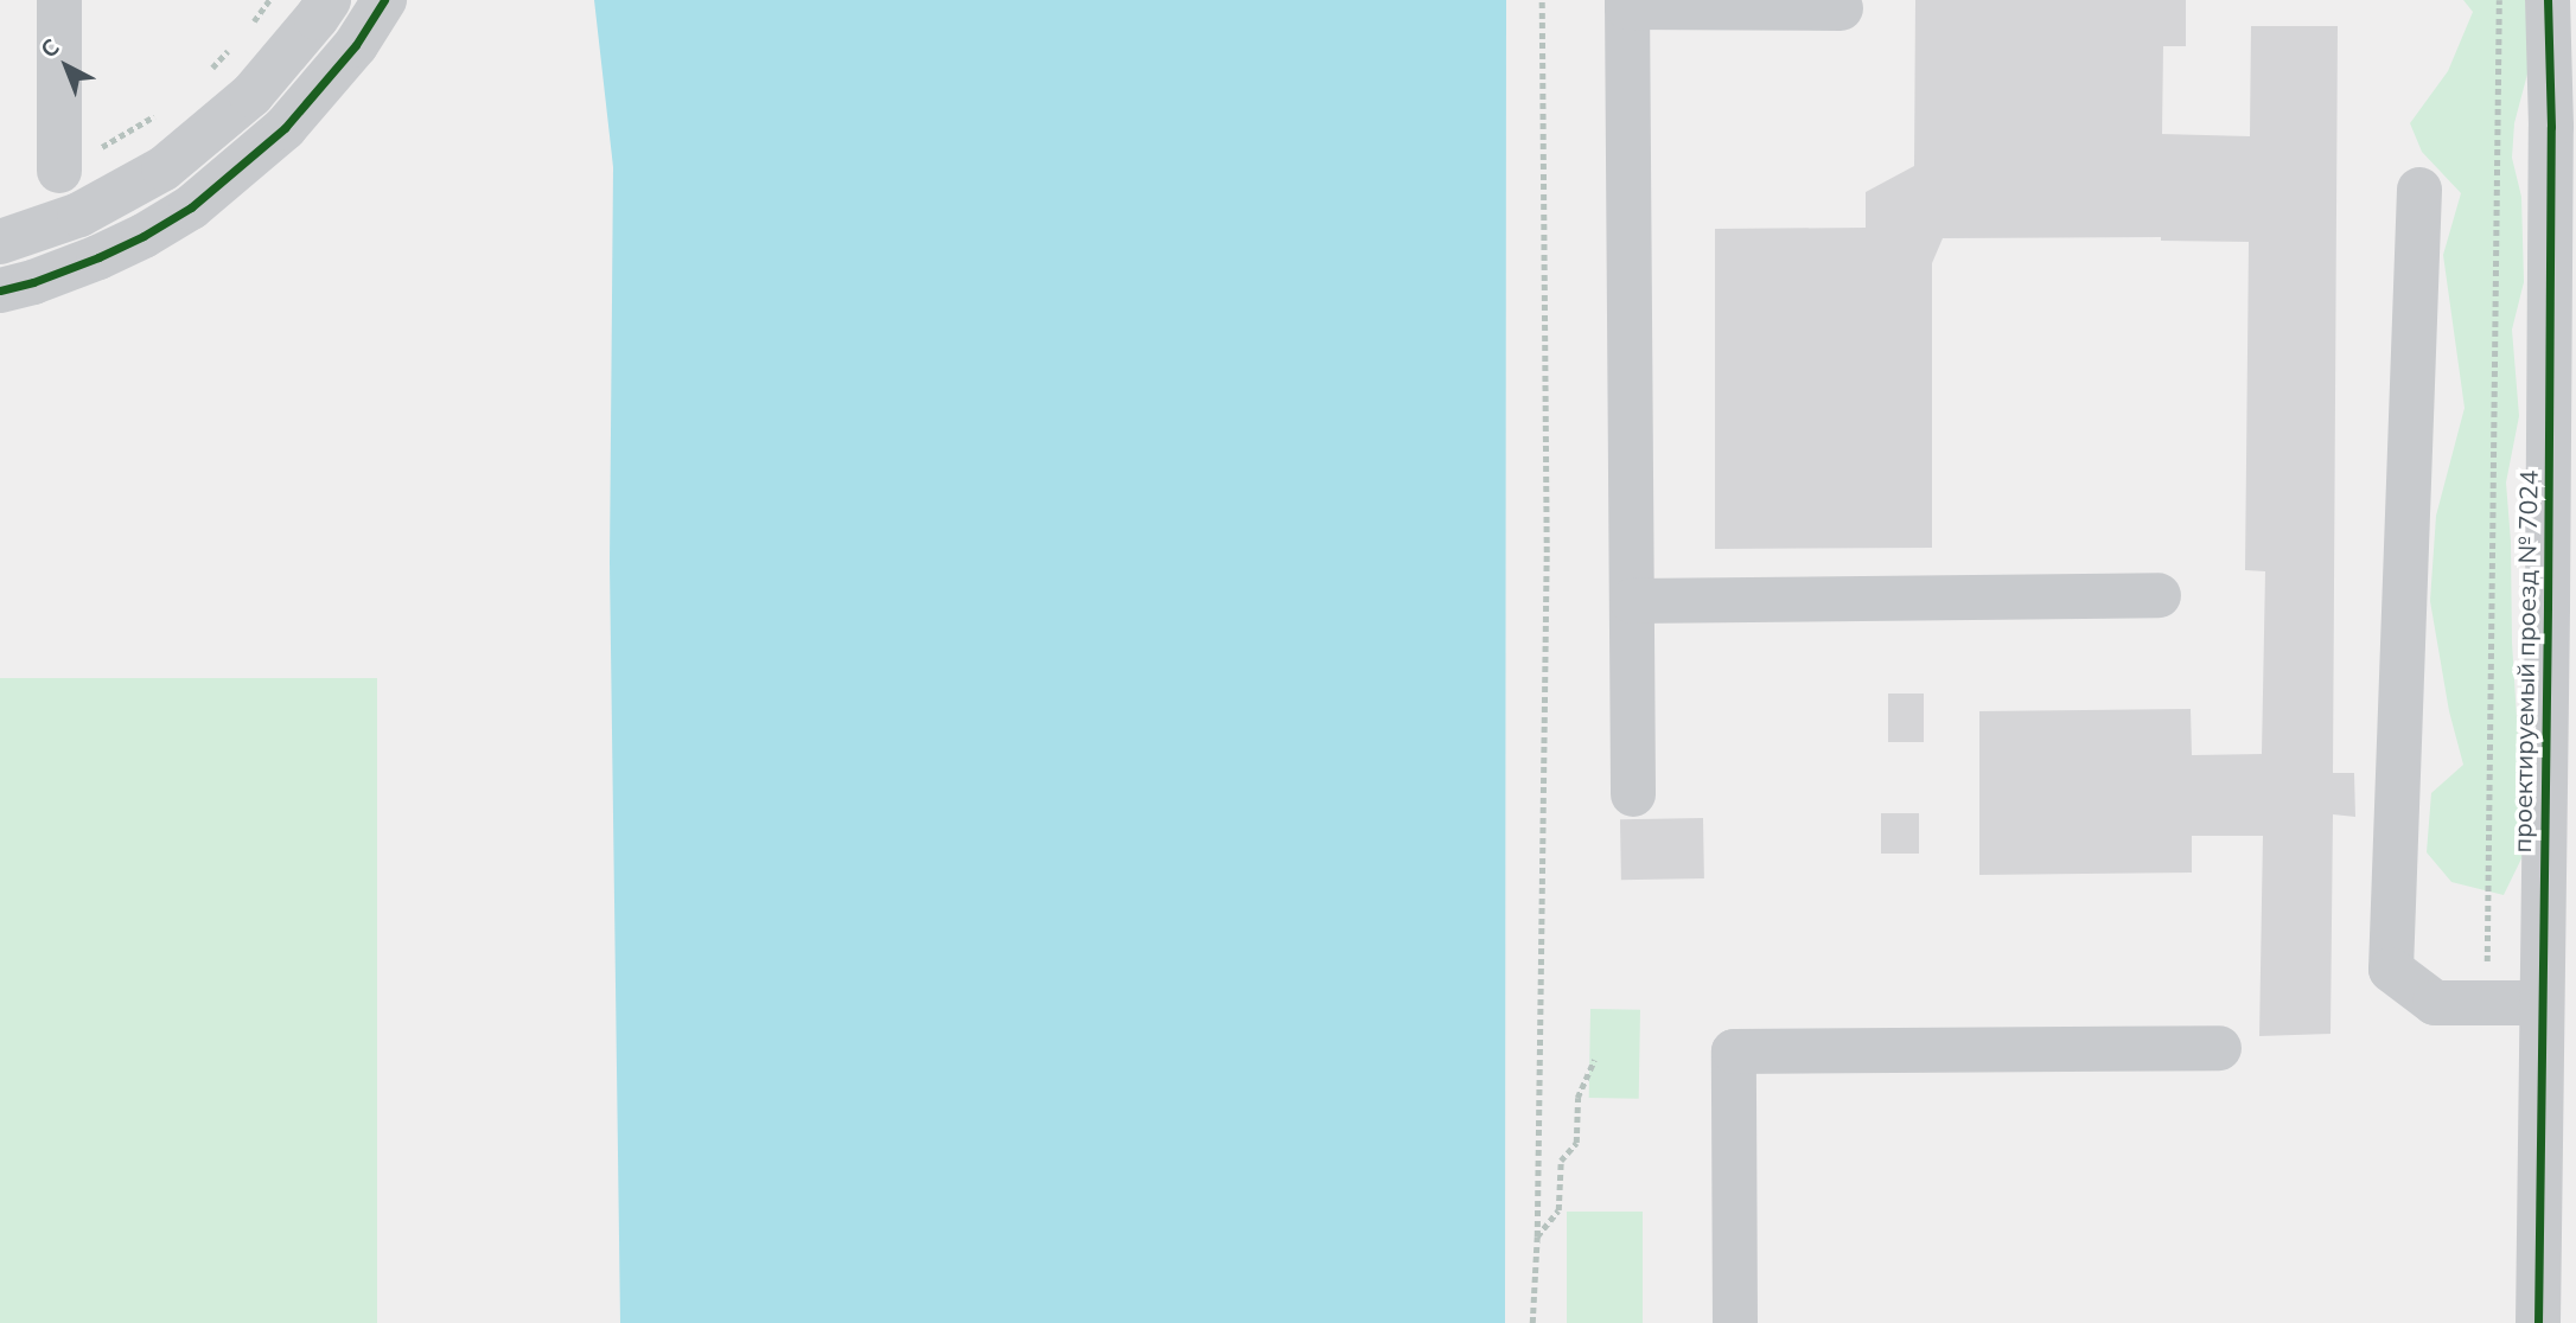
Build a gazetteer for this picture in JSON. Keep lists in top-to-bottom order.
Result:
{
  "streets": {
    "street": ["проектируемый проезд № 7024"]
  },
  "north": "top left"
}
